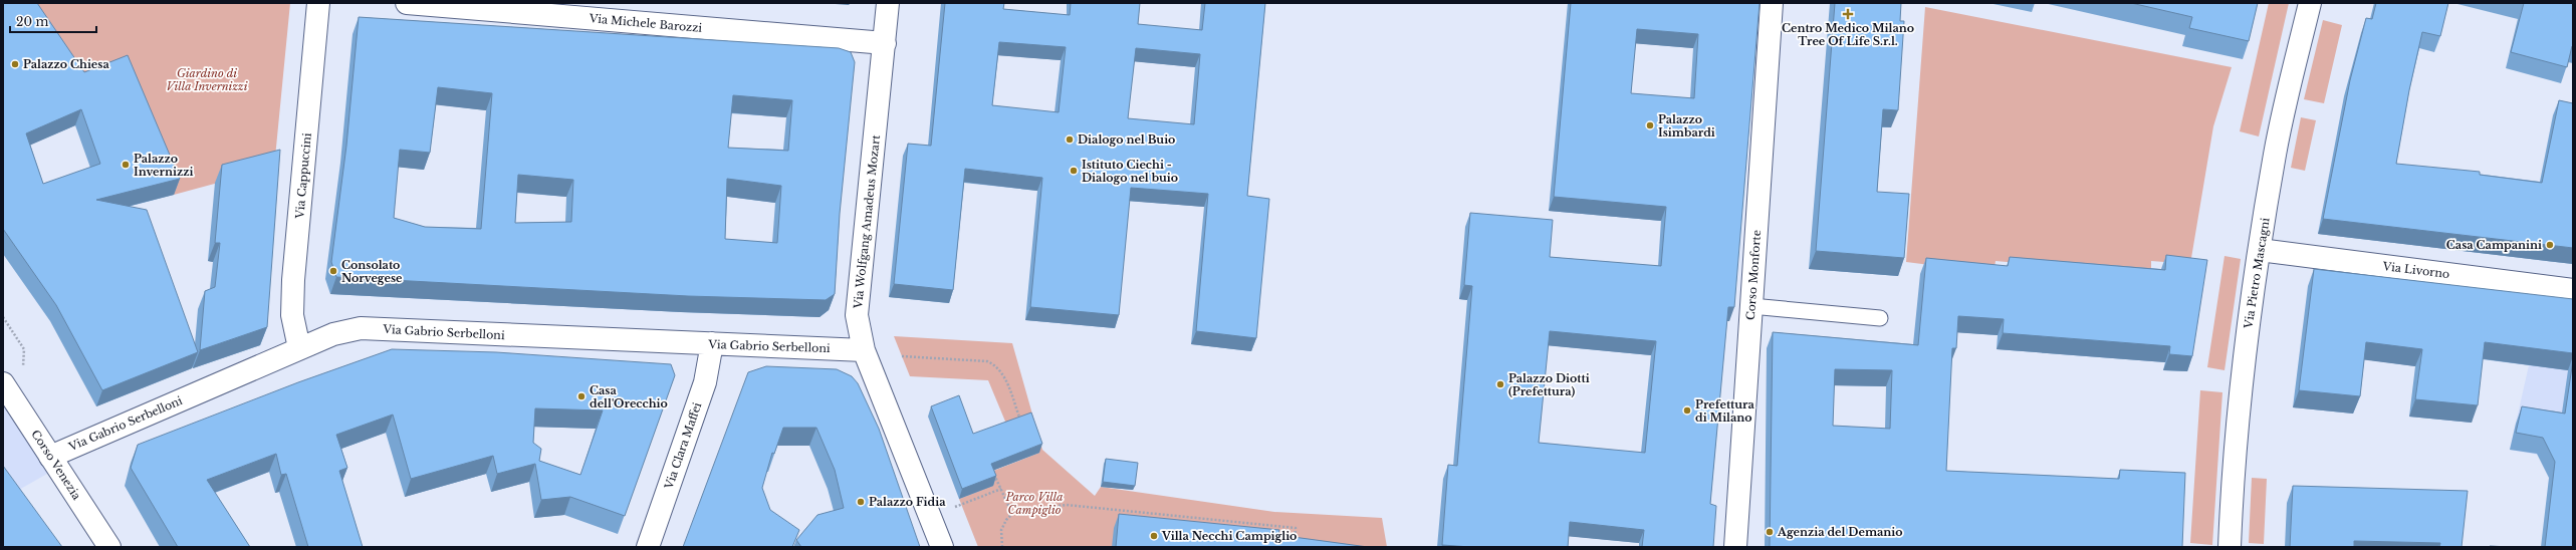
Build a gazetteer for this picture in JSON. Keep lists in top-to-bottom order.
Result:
{
  "streets": {
    "street": [
      "Via Michele Barozzi",
      "Via Cappuccini",
      "Via Wolfgang Amadeus Mozart",
      "Via Livorno",
      "Via Pietro Mascagni",
      "Corso Monforte",
      "Via Gabrio Serbelloni",
      "Via Clara Maffei",
      "Corso Venezia"
    ]
  },
  "crossings": [
    ["Via Michele Barozzi", "Via Wolfgang Amadeus Mozart"],
    ["Via Cappuccini", "Via Gabrio Serbelloni"],
    ["Via Wolfgang Amadeus Mozart", "Via Gabrio Serbelloni"],
    ["Via Livorno", "Via Pietro Mascagni"],
    ["Via Gabrio Serbelloni", "Via Clara Maffei"],
    ["Via Gabrio Serbelloni", "Corso Venezia"]
  ],
  "parks": ["Giardino di Villa Invernizzi", "Parco Villa Campiglio"],
  "places": {
    "health": ["Centro Medico Milano Tree Of Life S.r.l."],
    "other": [
      "Palazzo Chiesa",
      "Palazzo Isimbardi",
      "Dialogo nel Buio",
      "Palazzo Invernizzi",
      "Istituto Ciechi - Dialogo nel buio",
      "Casa Campanini",
      "Consolato Norvegese",
      "Palazzo Diotti (Prefettura)",
      "Casa dell'Orecchio",
      "Prefettura di Milano",
      "Palazzo Fidia",
      "Agenzia del Demanio",
      "Villa Necchi Campiglio"
    ]
  },
  "scale_bar": "20 m"
}
